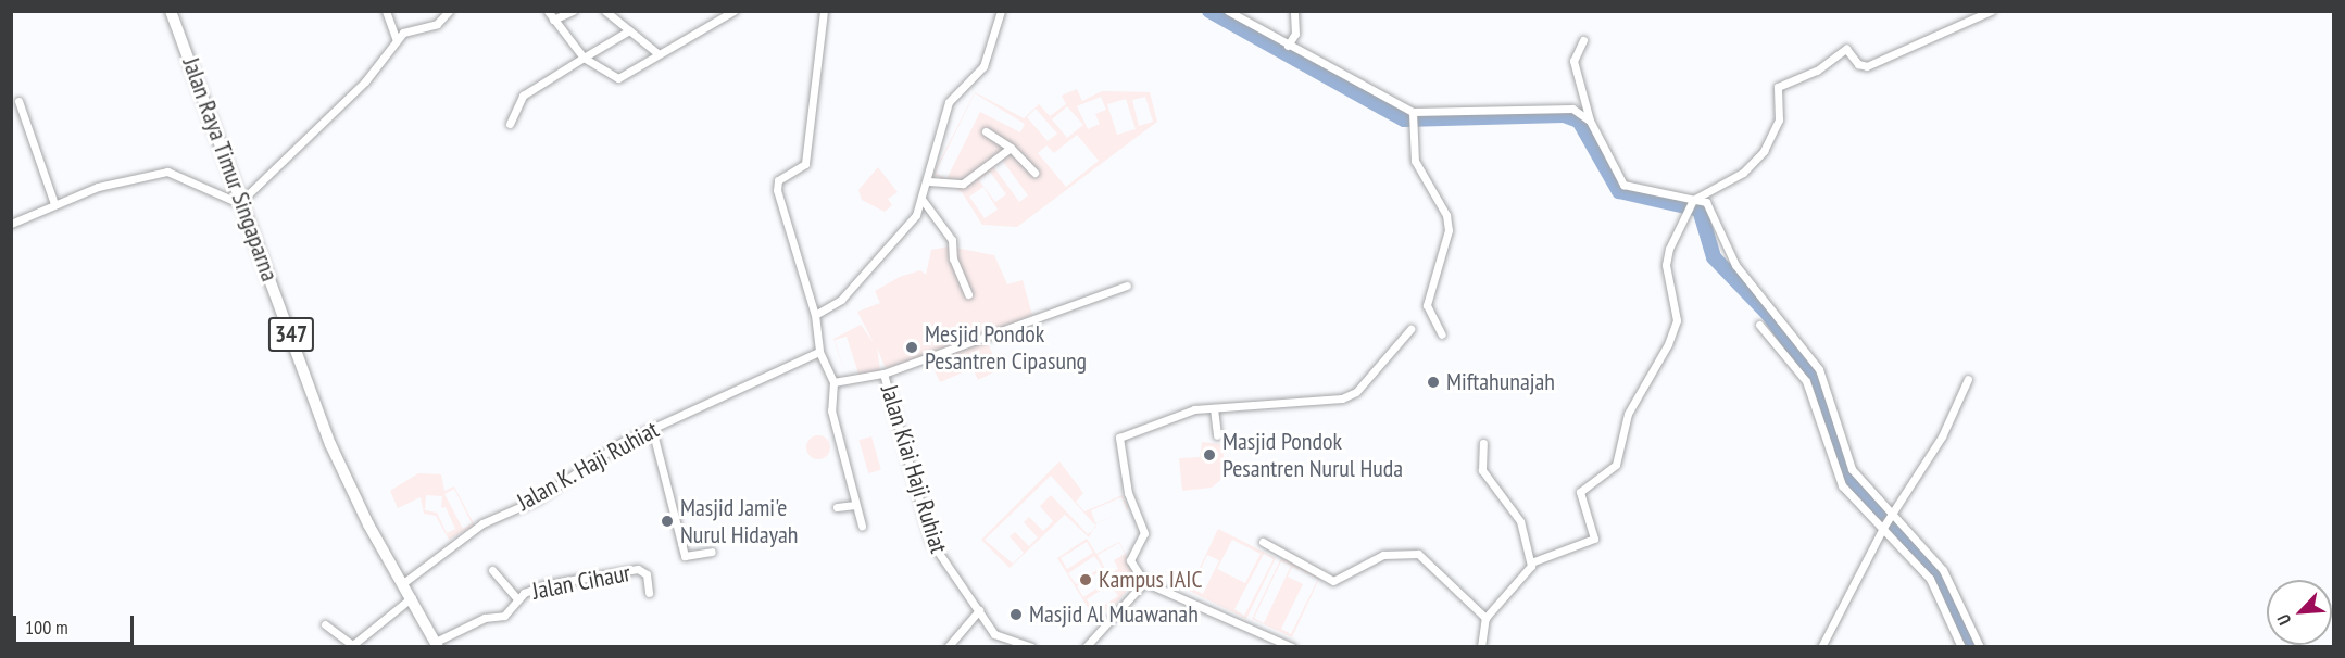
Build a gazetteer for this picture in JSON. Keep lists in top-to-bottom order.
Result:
{
  "streets": {
    "main road": ["Jalan Raya Timur Singaparna", "347"],
    "street": ["Jalan K. Haji Ruhiat", "Jalan Kiai Haji Ruhiat", "Jalan Cihaur"]
  },
  "crossings": [
    ["Jalan Raya Timur Singaparna", "Jalan K. Haji Ruhiat"],
    ["Jalan Raya Timur Singaparna", "Jalan Cihaur"]
  ],
  "places": [
    "Mesjid Pondok Pesantren Cipasung",
    "Miftahunajah",
    "Masjid Pondok Pesantren Nurul Huda",
    "Masjid Jami'e Nurul Hidayah",
    "Kampus IAIC",
    "Masjid Al Muawanah"
  ],
  "scale_bar": "100 m",
  "north": "bottom left"
}
